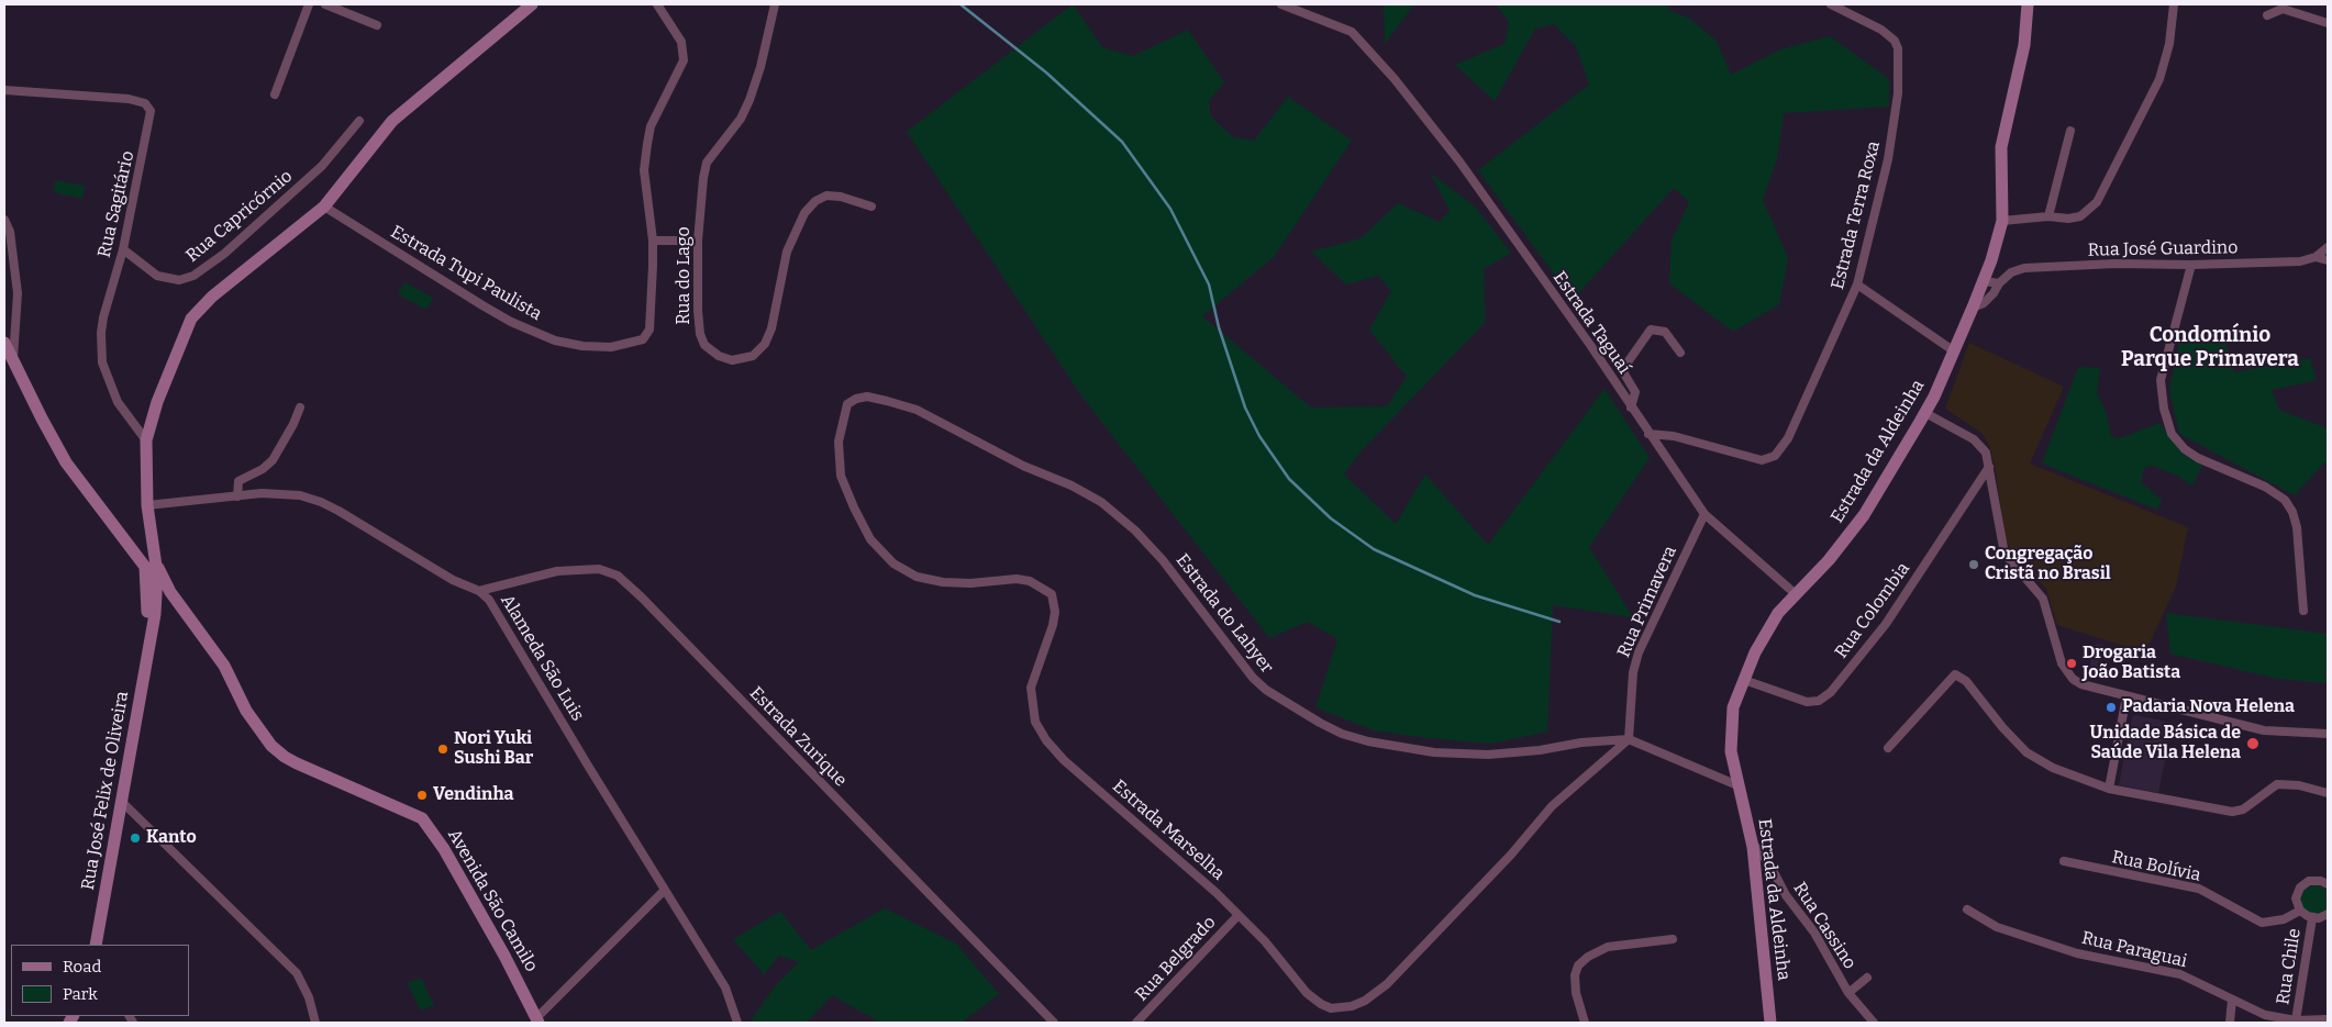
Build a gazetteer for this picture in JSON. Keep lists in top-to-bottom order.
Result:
{
  "streets": {
    "main road": ["Estrada da Aldeinha", "Rua José Felix de Oliveira", "Avenida São Camilo"],
    "street": [
      "Rua Sagitário",
      "Estrada Terra Roxa",
      "Rua Capricórnio",
      "Rua José Guardino",
      "Estrada Tupi Paulista",
      "Rua do Lago",
      "Estrada Taguaí",
      "Rua Primavera",
      "Rua Colombia",
      "Estrada do Lahyer",
      "Alameda São Luis",
      "Estrada Zurique",
      "Estrada Marselha",
      "Rua Bolívia",
      "Rua Cassino",
      "Rua Paraguai",
      "Rua Belgrado",
      "Rua Chile"
    ]
  },
  "crossings": [
    ["Rua Sagitário", "Rua Capricórnio"],
    ["Rua Sagitário", "Rua José Felix de Oliveira"],
    ["Estrada Terra Roxa", "Estrada Taguaí"],
    ["Rua José Guardino", "Estrada da Aldeinha"],
    ["Estrada Tupi Paulista", "Rua José Felix de Oliveira"],
    ["Estrada Taguaí", "Estrada da Aldeinha"],
    ["Estrada Taguaí", "Rua Primavera"],
    ["Estrada da Aldeinha", "Rua Colombia"],
    ["Estrada da Aldeinha", "Estrada do Lahyer"],
    ["Estrada da Aldeinha", "Rua Cassino"],
    ["Rua Primavera", "Estrada do Lahyer"],
    ["Rua Primavera", "Estrada Marselha"],
    ["Estrada do Lahyer", "Estrada Marselha"],
    ["Alameda São Luis", "Estrada Zurique"],
    ["Alameda São Luis", "Rua José Felix de Oliveira"],
    ["Rua José Felix de Oliveira", "Avenida São Camilo"],
    ["Estrada Marselha", "Rua Belgrado"],
    ["Rua Paraguai", "Rua Chile"]
  ],
  "districts": ["Condomínio Parque Primavera"],
  "places": [
    "Congregação Cristã no Brasil",
    "Drogaria João Batista",
    "Padaria Nova Helena",
    "Unidade Básica de Saúde Vila Helena",
    "Nori Yuki Sushi Bar",
    "Vendinha",
    "Kanto"
  ],
  "legend": ["Road", "Park"]
}
